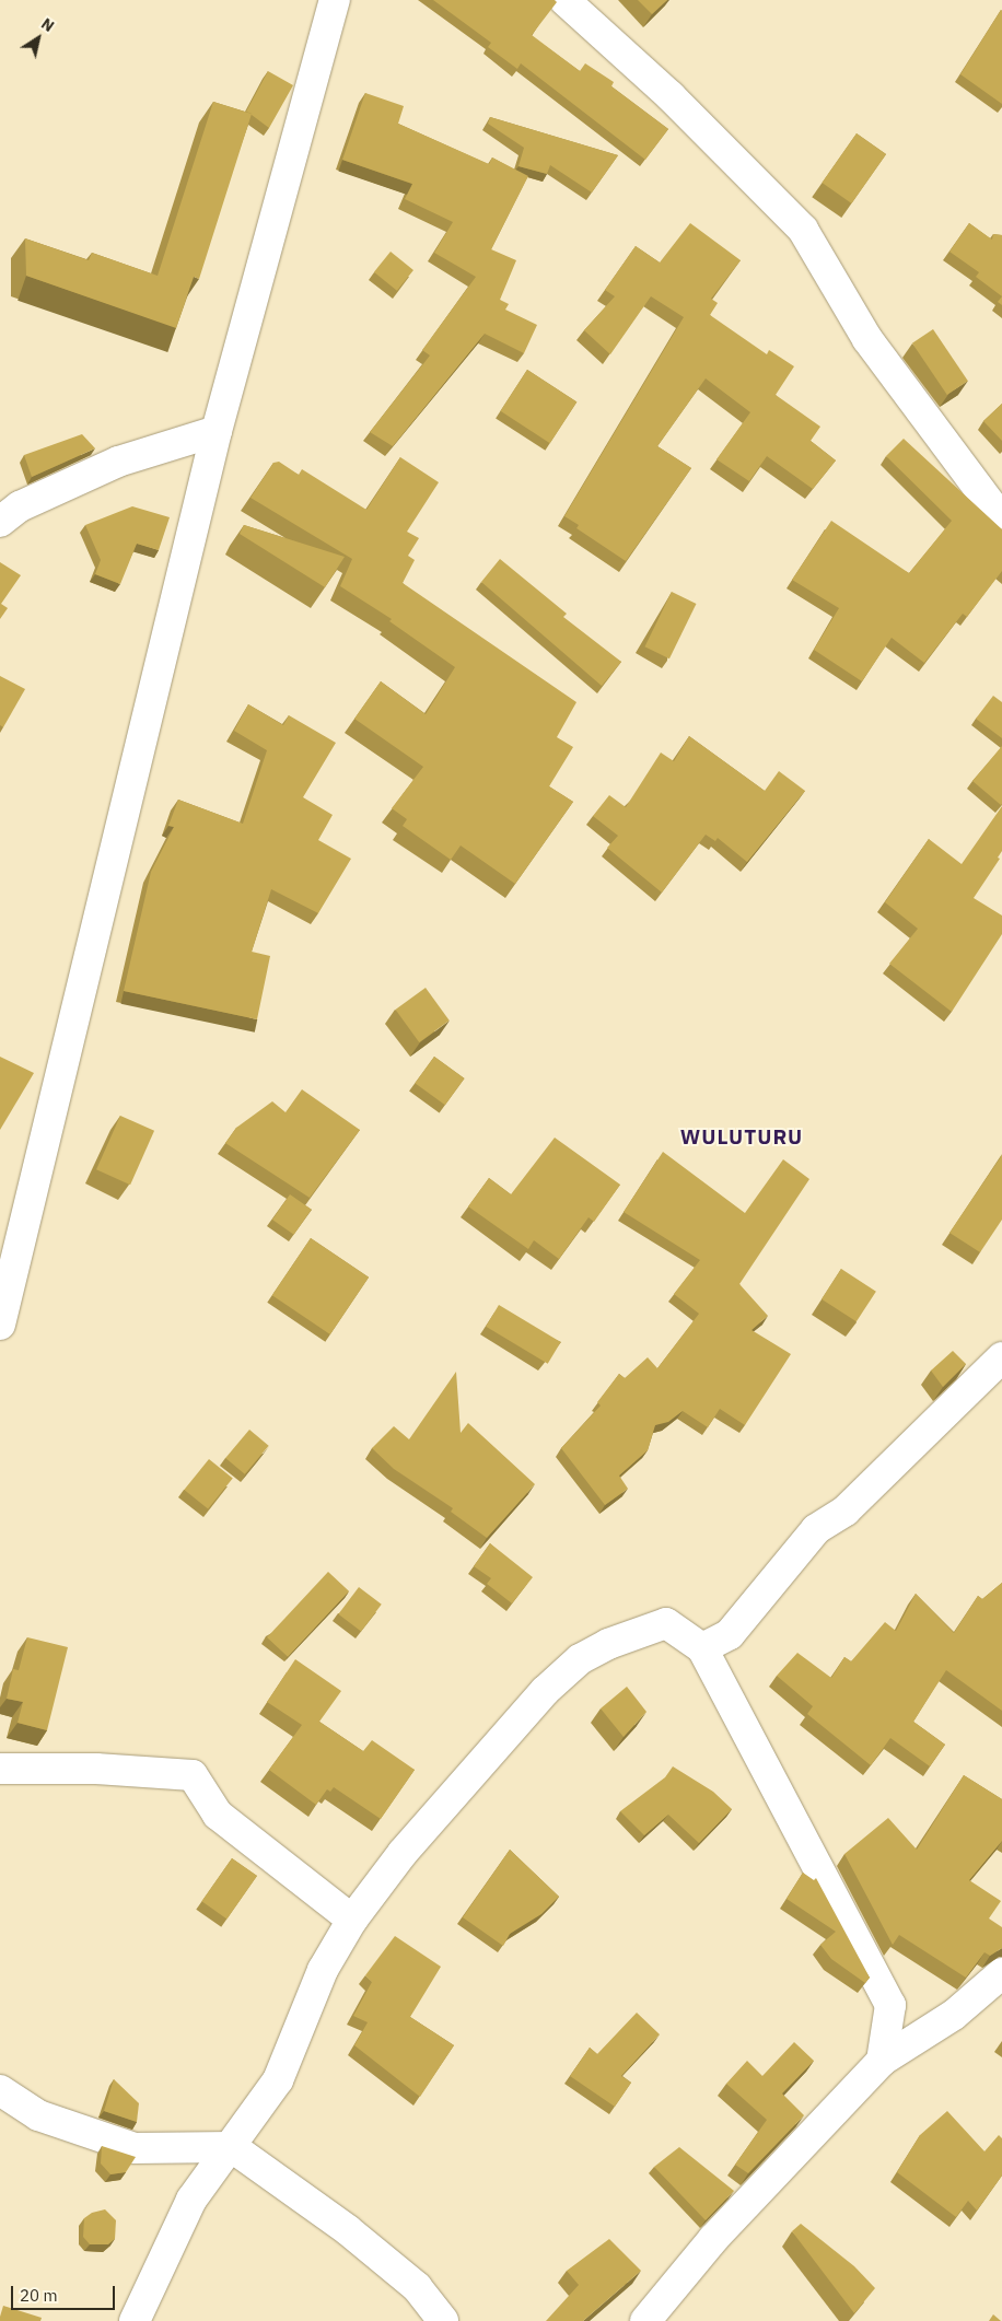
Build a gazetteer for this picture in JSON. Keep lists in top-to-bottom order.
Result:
{
  "districts": ["WULUTURU"],
  "scale_bar": "20 m",
  "north": "top right"
}
